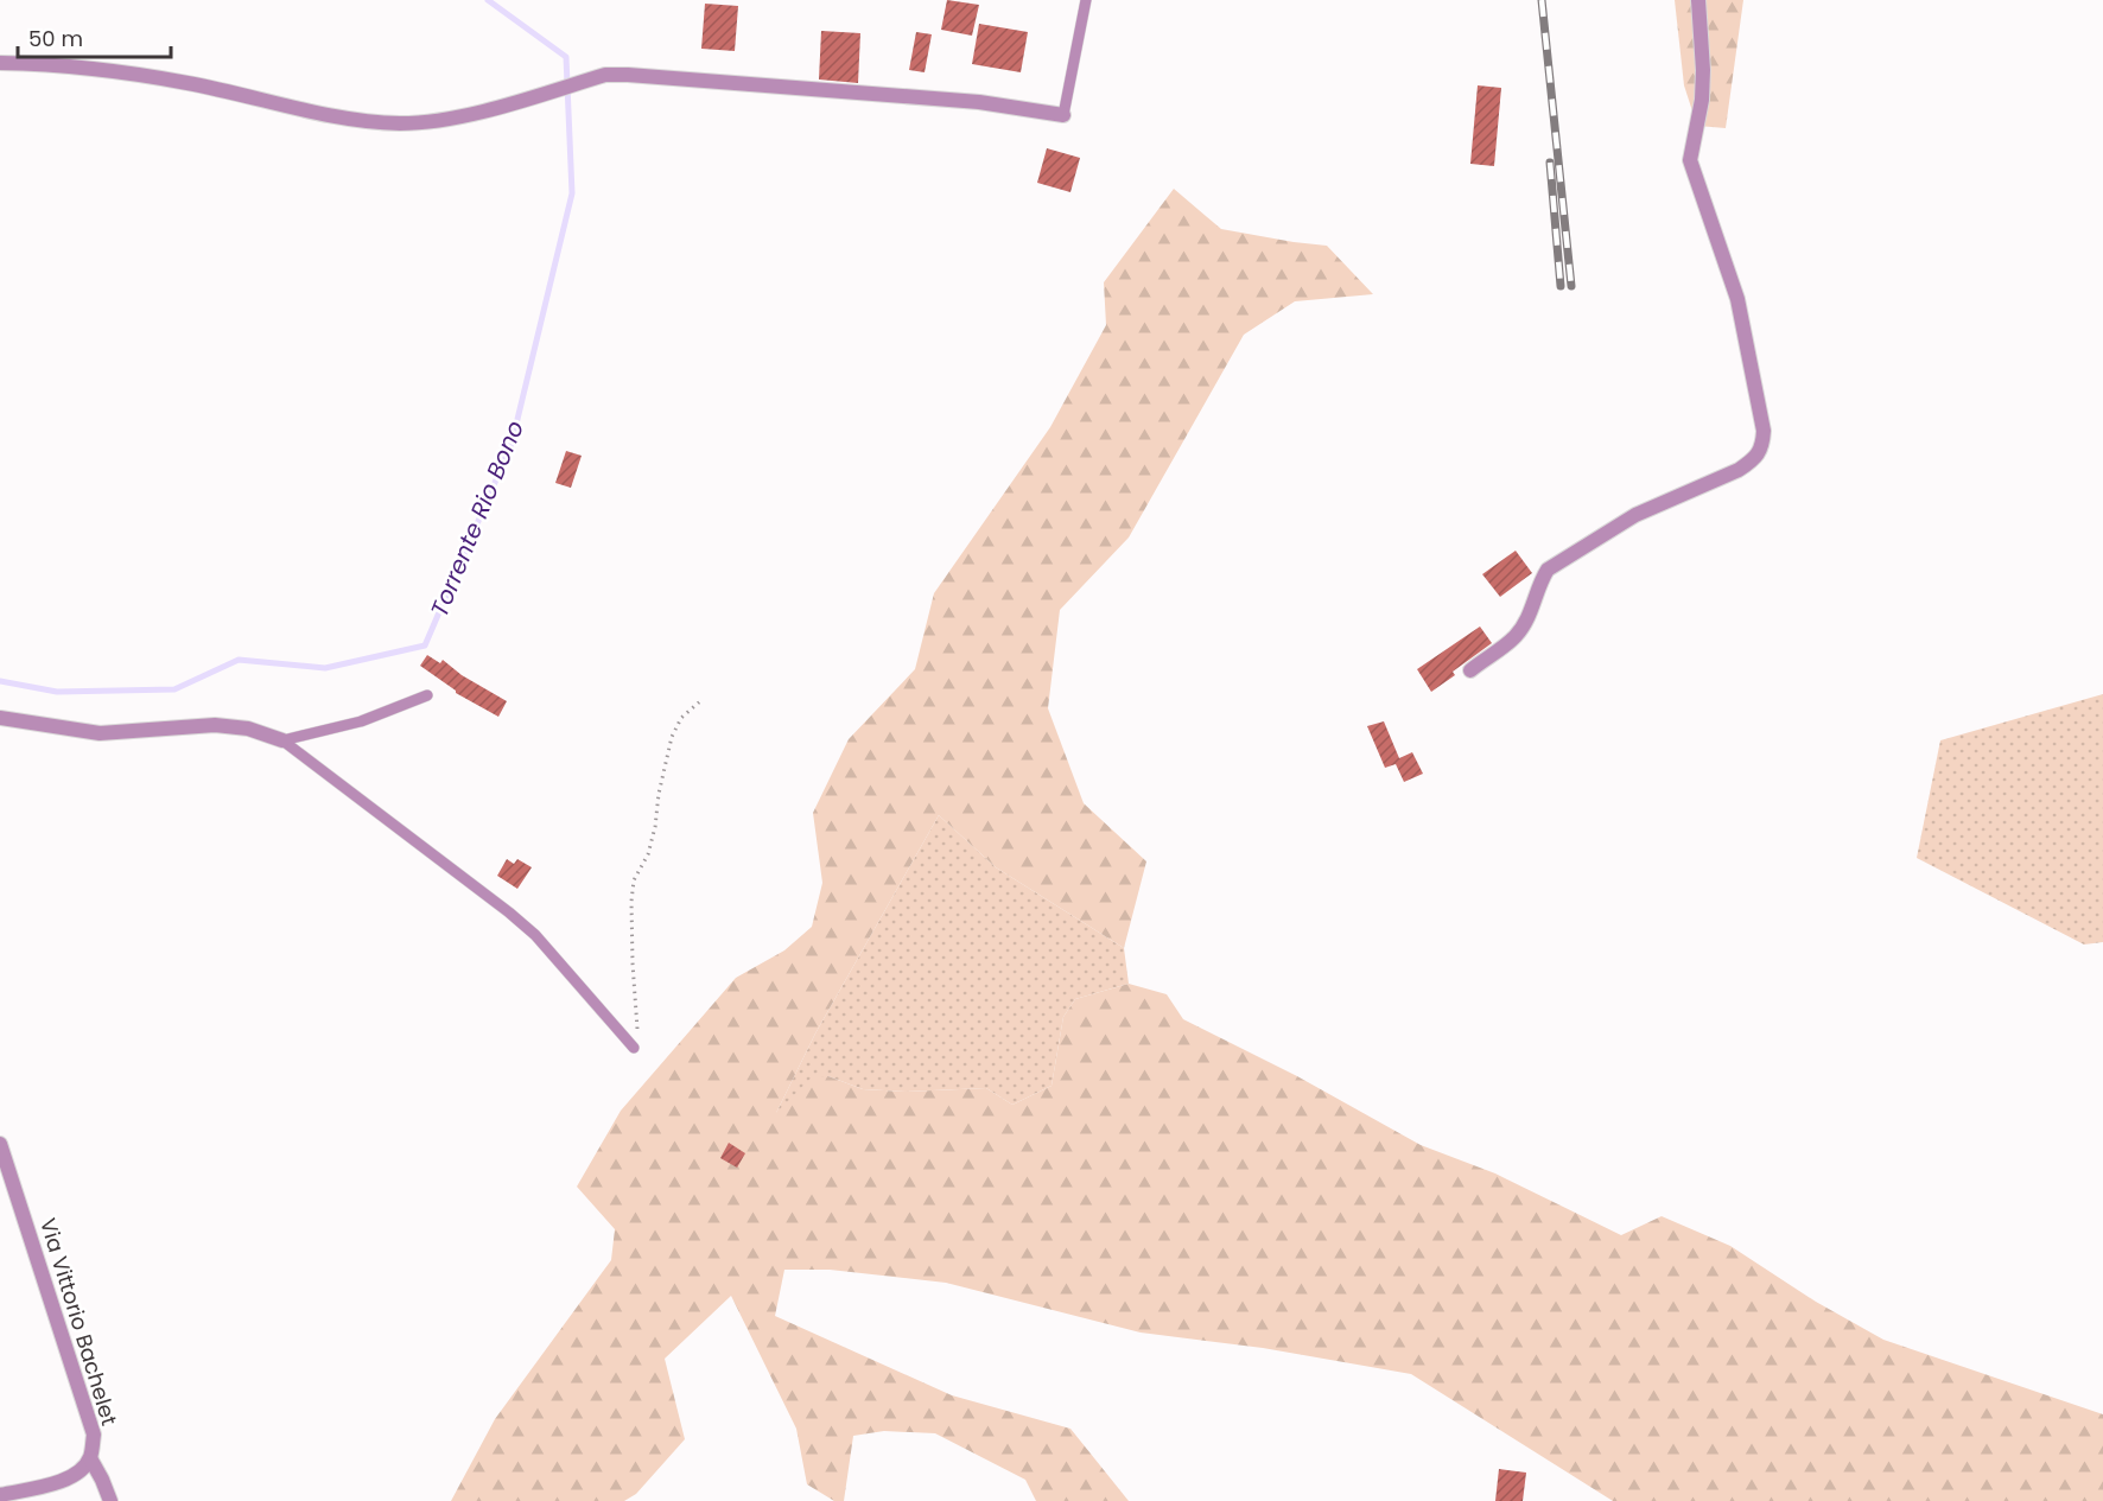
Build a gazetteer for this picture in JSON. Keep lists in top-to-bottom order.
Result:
{
  "streets": {
    "street": ["Via Vittorio Bachelet"]
  },
  "water": ["Torrente Rio Bono"],
  "scale_bar": "50 m"
}
